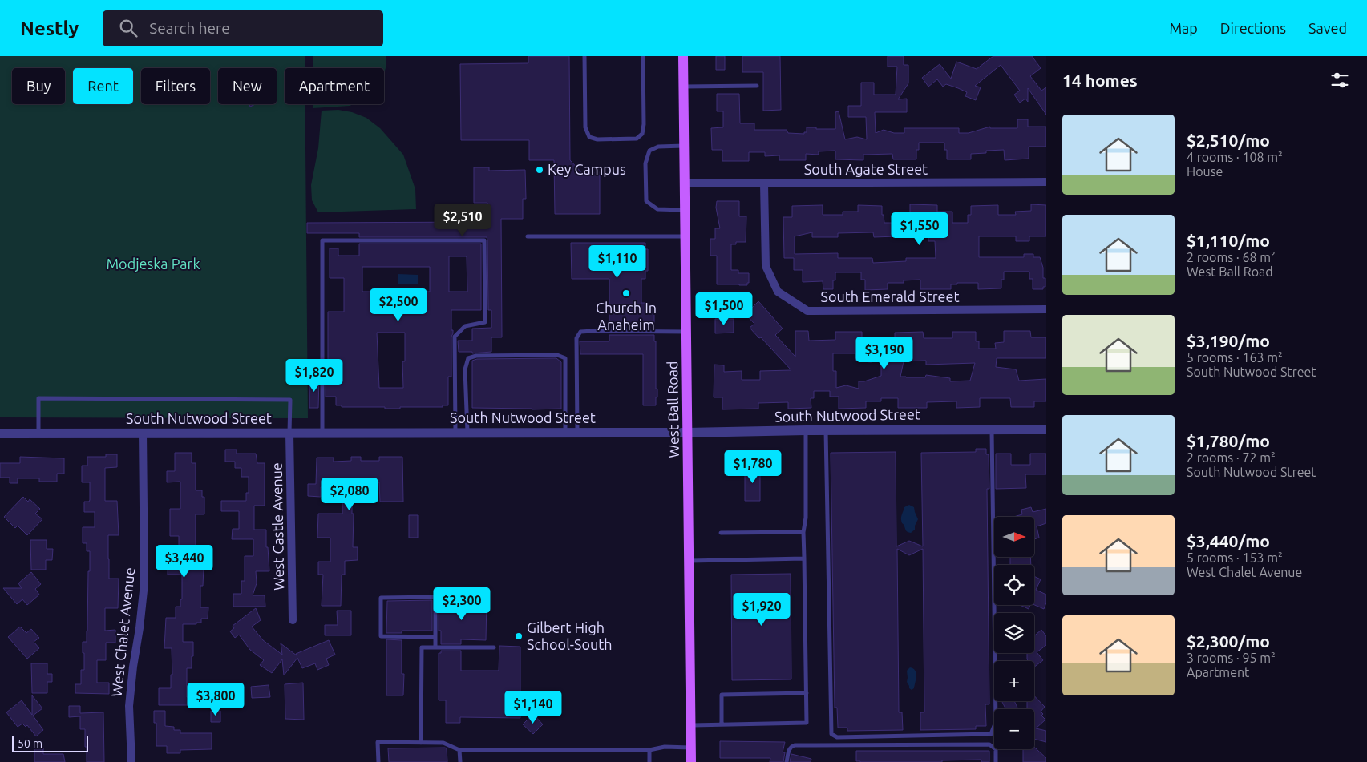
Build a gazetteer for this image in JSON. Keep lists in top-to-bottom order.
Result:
{
  "streets": {
    "main road": ["West Ball Road"],
    "street": [
      "South Agate Street",
      "South Emerald Street",
      "South Nutwood Street",
      "West Castle Avenue",
      "West Chalet Avenue"
    ]
  },
  "crossings": [
    ["South Agate Street", "South Emerald Street"],
    ["South Agate Street", "West Ball Road"],
    ["West Ball Road", "South Nutwood Street"],
    ["South Nutwood Street", "West Castle Avenue"],
    ["South Nutwood Street", "West Chalet Avenue"]
  ],
  "parks": ["Modjeska Park"],
  "places": ["Key Campus", "Church In Anaheim", "Gilbert High School-South"],
  "scale_bar": "50 m",
  "north": "right",
  "page": {
    "header": "Nestly",
    "search": "Search here",
    "nav": ["Map", "Directions", "Saved"],
    "heading": "14 homes",
    "chip": [
      "Buy",
      "Rent",
      "Filters",
      "New",
      "Apartment"
    ],
    "list": [
      {
        "name": "$2,510/mo",
        "note": "4 rooms · 108 m² · House"
      },
      {
        "name": "$1,110/mo",
        "note": "2 rooms · 68 m² · West Ball Road"
      },
      {
        "name": "$3,190/mo",
        "note": "5 rooms · 163 m² · South Nutwood Street"
      },
      {
        "name": "$1,780/mo",
        "note": "2 rooms · 72 m² · South Nutwood Street"
      },
      {
        "name": "$3,440/mo",
        "note": "5 rooms · 153 m² · West Chalet Avenue"
      },
      {
        "name": "$2,300/mo",
        "note": "3 rooms · 95 m² · Apartment"
      }
    ],
    "price": [
      "$2,510",
      "$1,550",
      "$1,110",
      "$2,500",
      "$1,500",
      "$3,190",
      "$1,820",
      "$1,780",
      "$2,080",
      "$3,440",
      "$2,300",
      "$1,920",
      "$3,800",
      "$1,140"
    ],
    "map_buttons": ["+", "−"],
    "scale": "50 m"
  }
}
